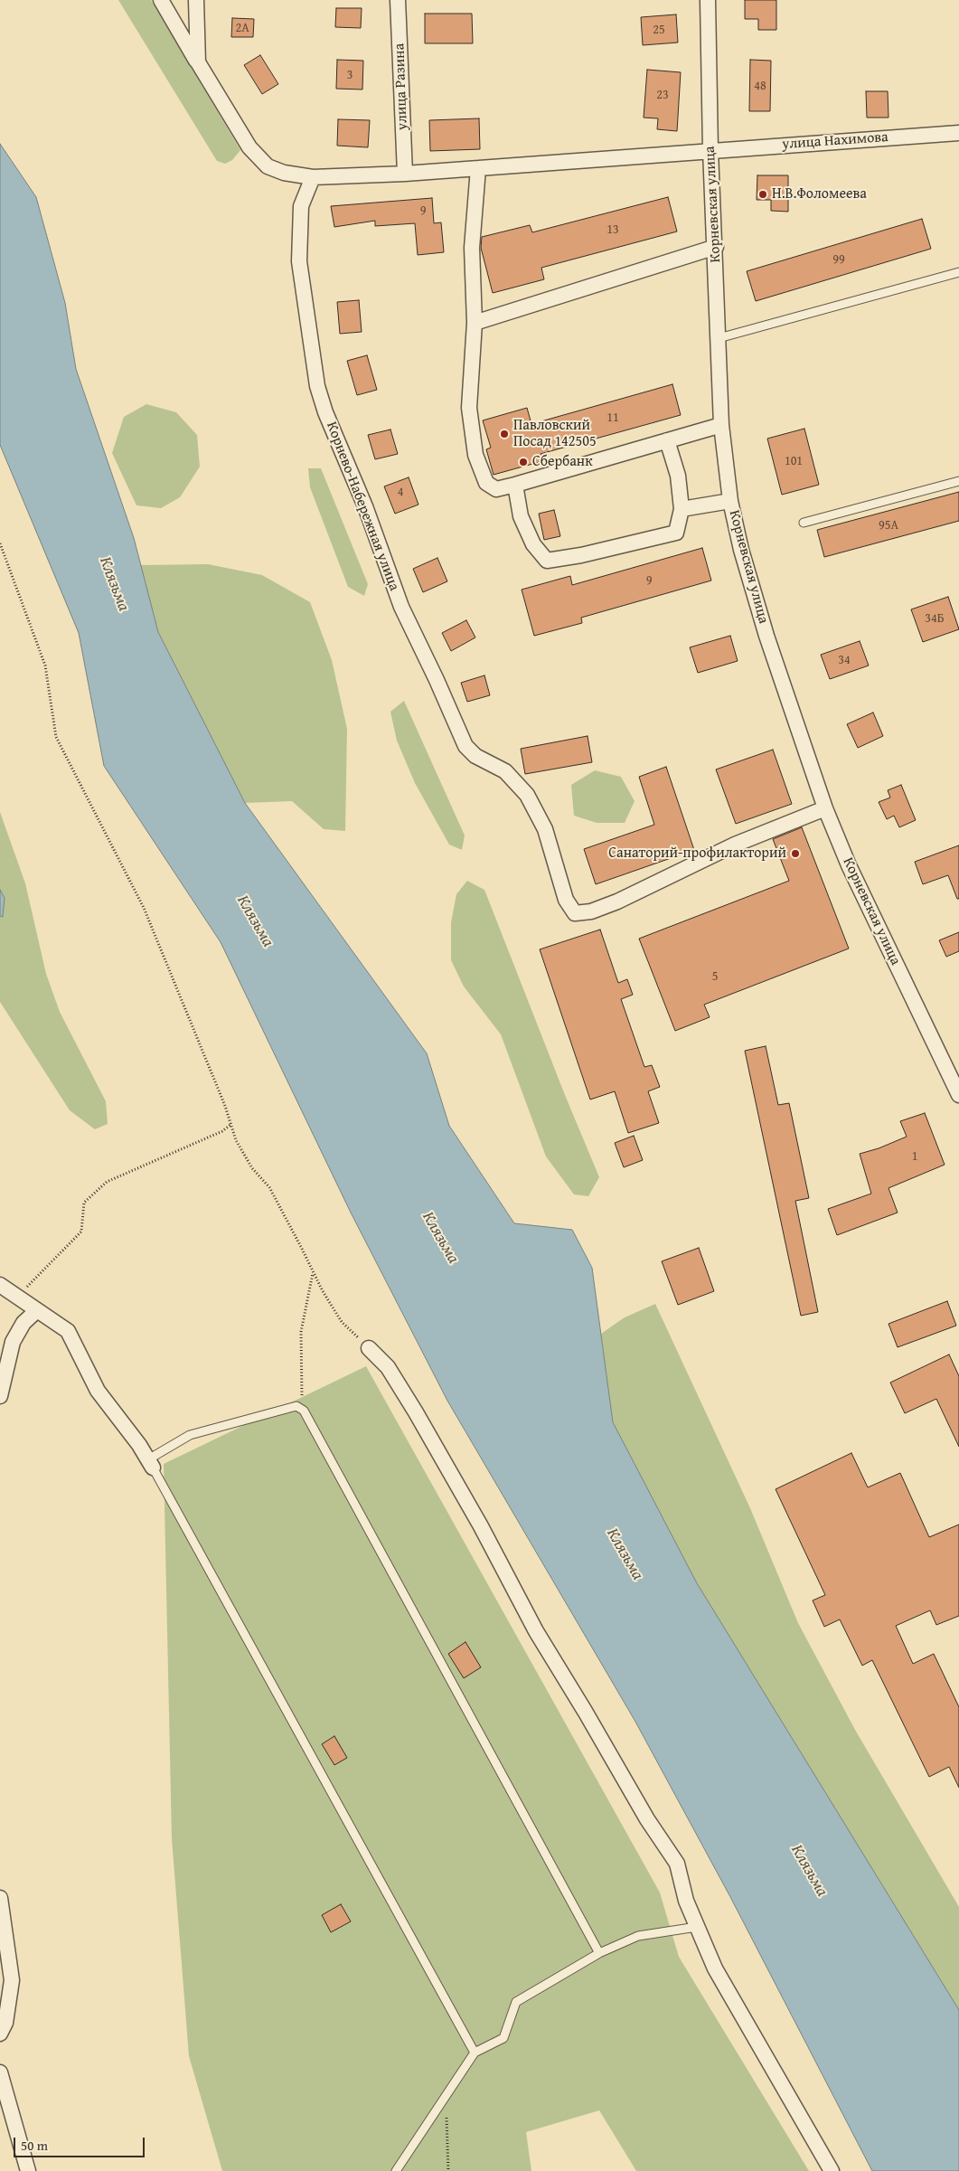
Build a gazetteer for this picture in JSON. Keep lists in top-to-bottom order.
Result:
{
  "streets": {
    "street": [
      "улица Разина",
      "улица Нахимова",
      "Корневская улица",
      "Корнево-Набережная улица"
    ]
  },
  "crossings": [
    ["улица Разина", "улица Нахимова"],
    ["улица Нахимова", "Корневская улица"],
    ["Корневская улица", "Корнево-Набережная улица"]
  ],
  "water": ["Клязьма"],
  "places": [
    "Н.В.Фоломеева",
    "Павловский Посад 142505",
    "Сбербанк",
    "Санаторий-профилакторий"
  ],
  "house_numbers": [
    "2А",
    "25",
    "3",
    "48",
    "23",
    "9",
    "13",
    "99",
    "11",
    "101",
    "4",
    "95А",
    "9",
    "34Б",
    "34",
    "5",
    "1"
  ],
  "scale_bar": "50 m"
}
